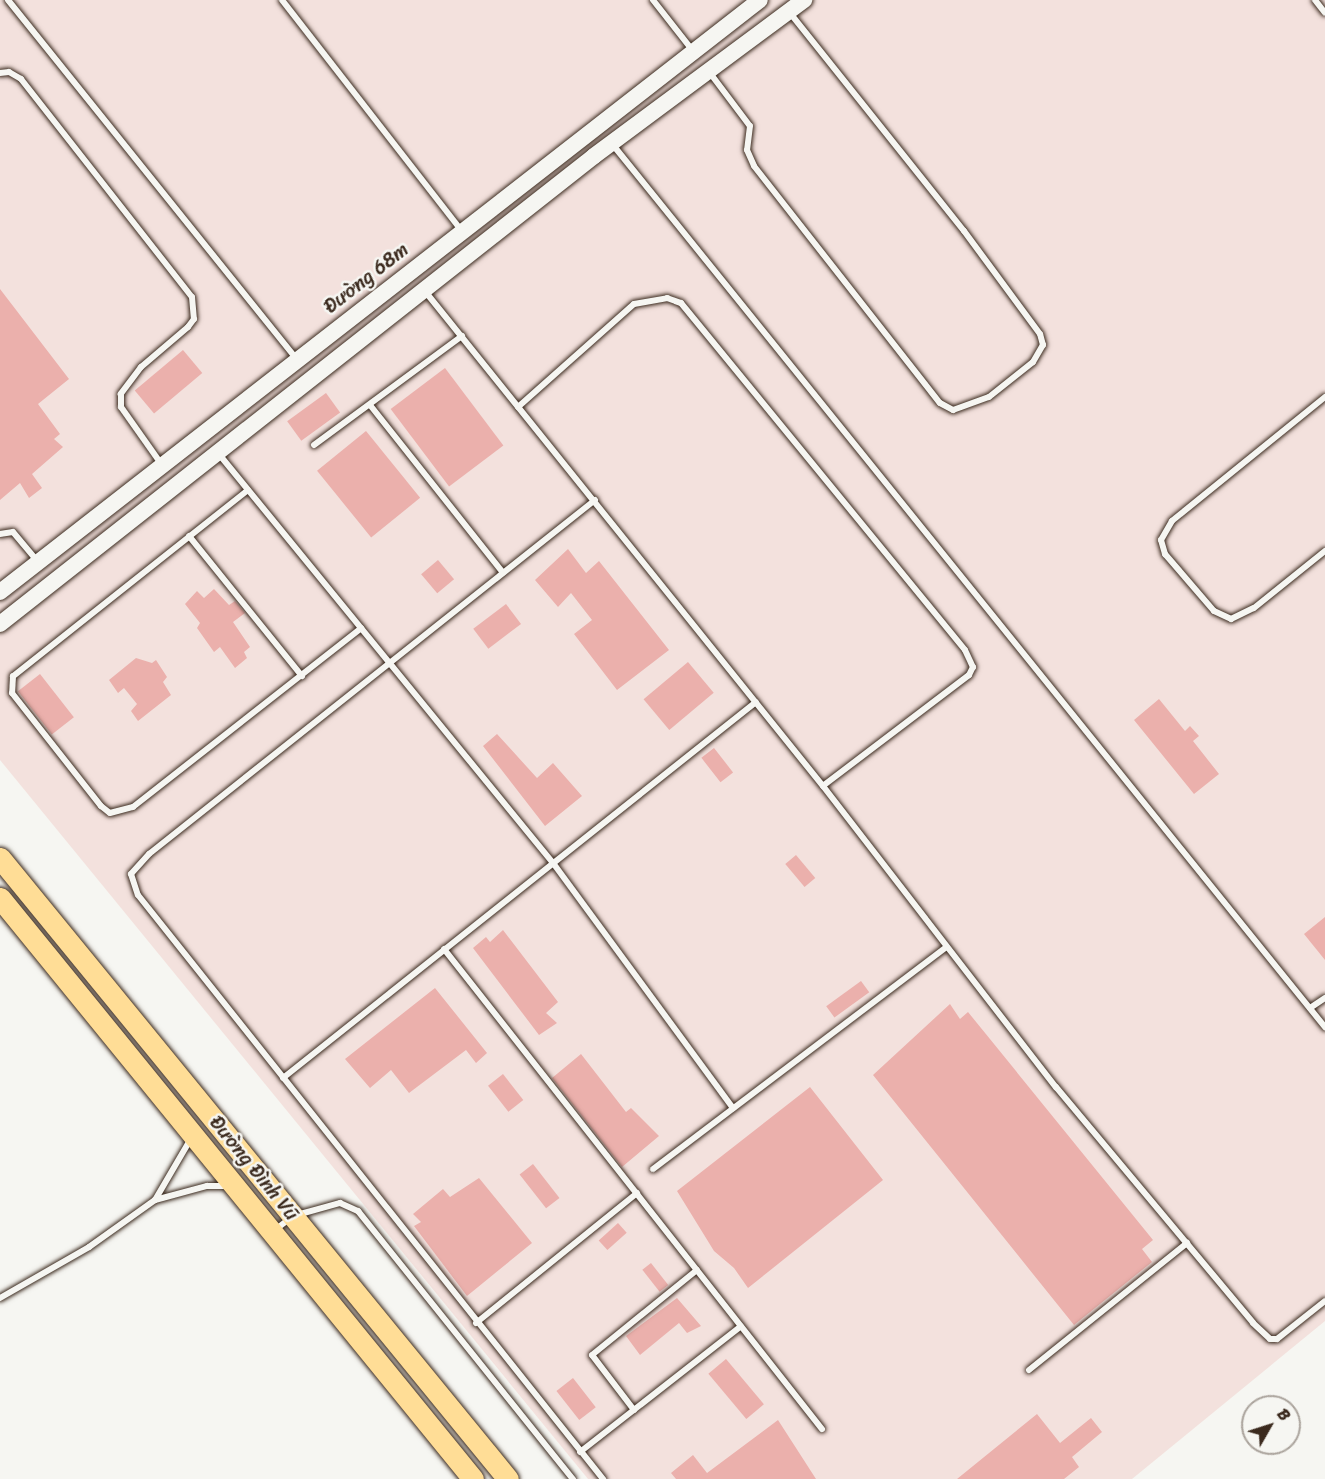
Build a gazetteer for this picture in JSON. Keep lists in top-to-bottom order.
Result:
{
  "streets": {
    "highway": ["Đường Đình Vũ"],
    "street": ["Đường 68m"]
  },
  "north": "top right"
}
